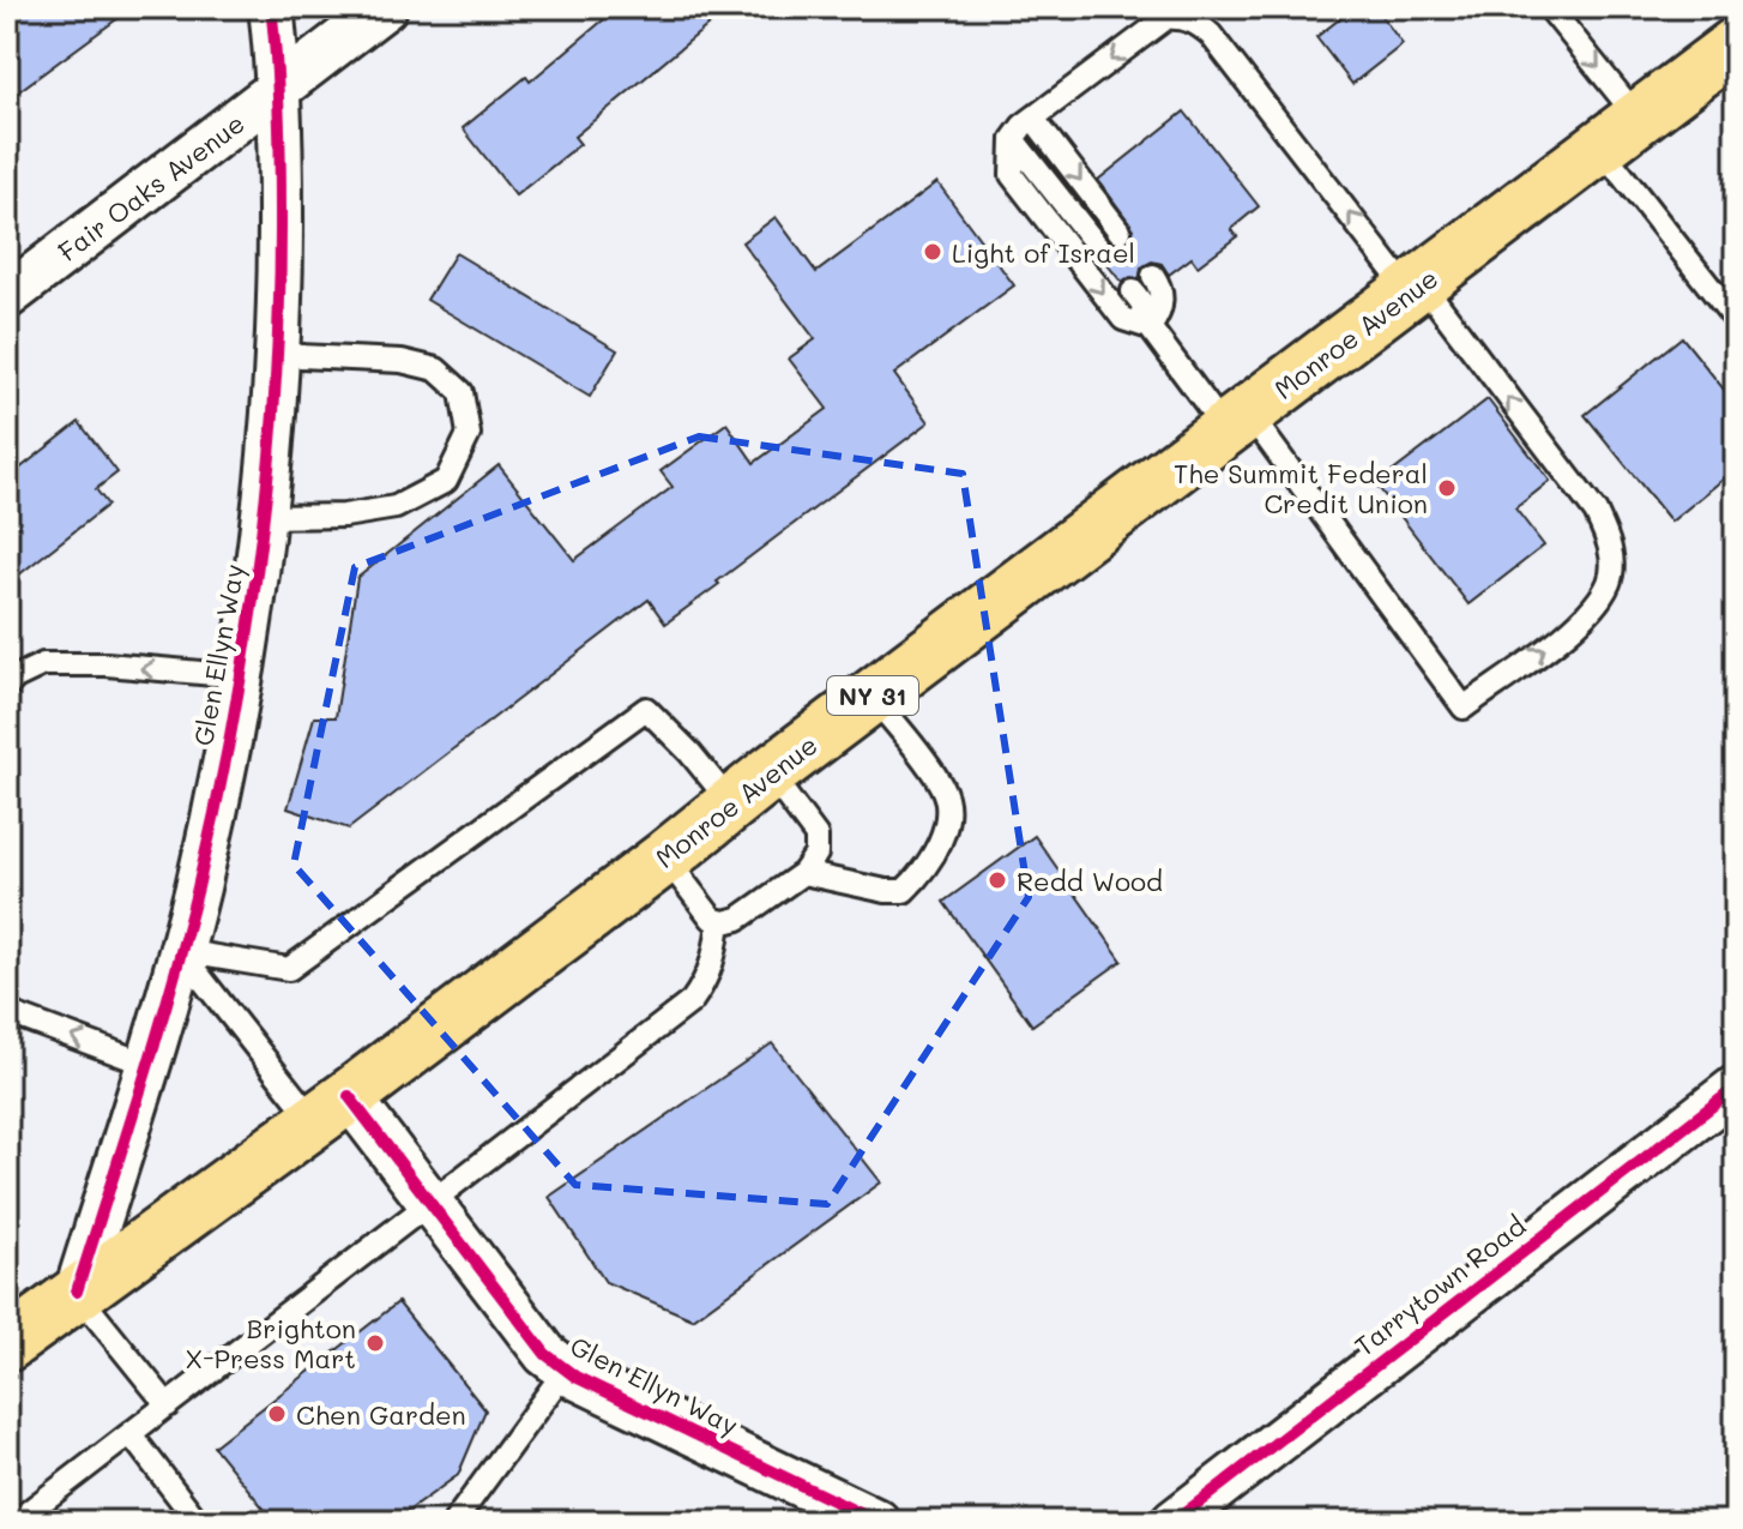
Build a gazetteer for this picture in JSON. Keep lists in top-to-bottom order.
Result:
{
  "streets": {
    "main road": ["Monroe Avenue", "NY 31"],
    "street": ["Fair Oaks Avenue", "Glen Ellyn Way", "Tarrytown Road"]
  },
  "crossings": [
    ["Fair Oaks Avenue", "Glen Ellyn Way"],
    ["Monroe Avenue", "Glen Ellyn Way"]
  ],
  "places": [
    "Light of Israel",
    "The Summit Federal Credit Union",
    "Redd Wood",
    "Brighton X-Press Mart",
    "Chen Garden"
  ]
}
